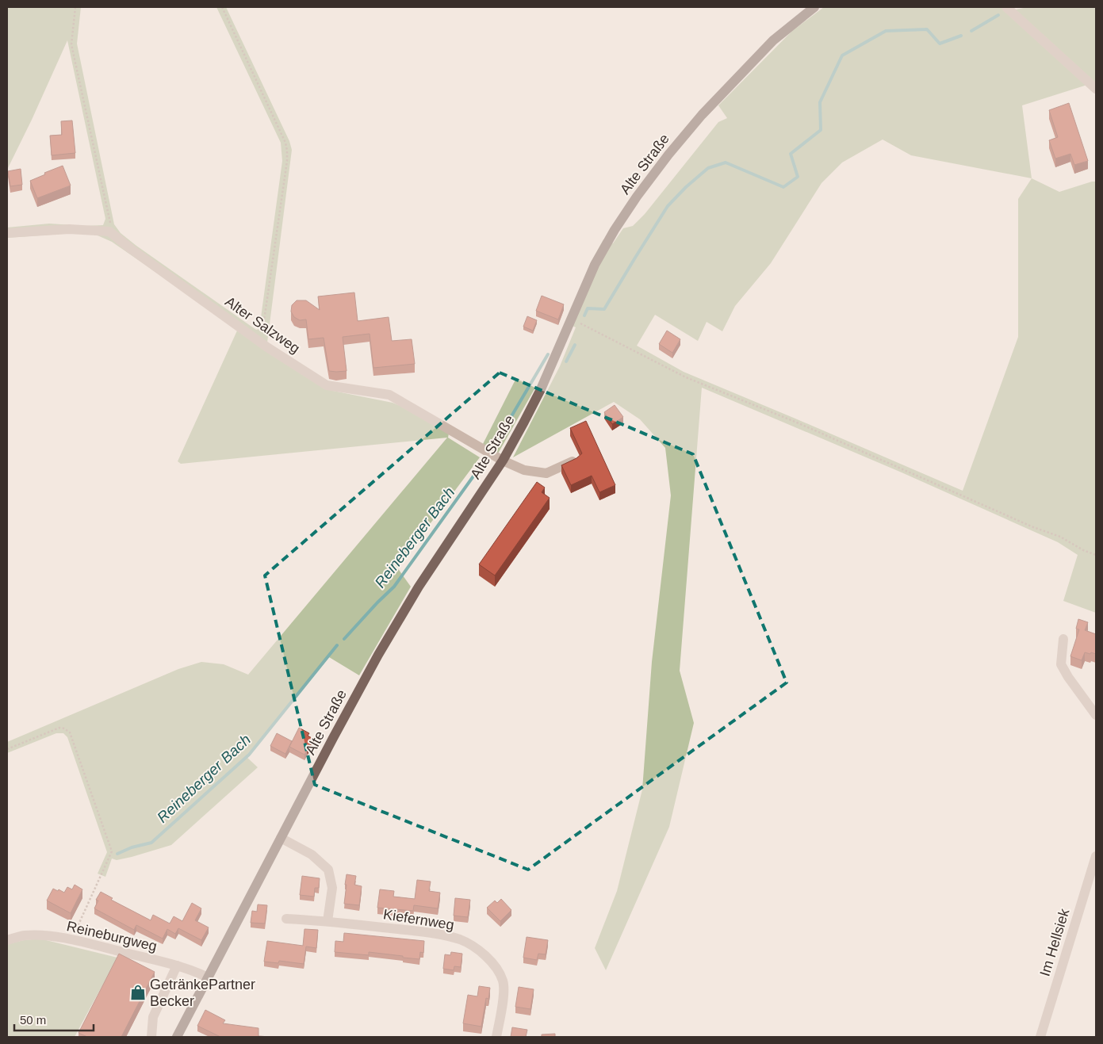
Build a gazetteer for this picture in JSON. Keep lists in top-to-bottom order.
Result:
{
  "streets": {
    "main road": ["Alte Straße"],
    "street": [
      "Alter Salzweg",
      "Kiefernweg",
      "Reineburgweg",
      "Im Hellsiek"
    ]
  },
  "crossings": [
    ["Alte Straße", "Alter Salzweg"],
    ["Alte Straße", "Reineburgweg"]
  ],
  "water": ["Reineberger Bach"],
  "places": {
    "shop": ["GetränkePartner Becker"]
  },
  "scale_bar": "50 m"
}
